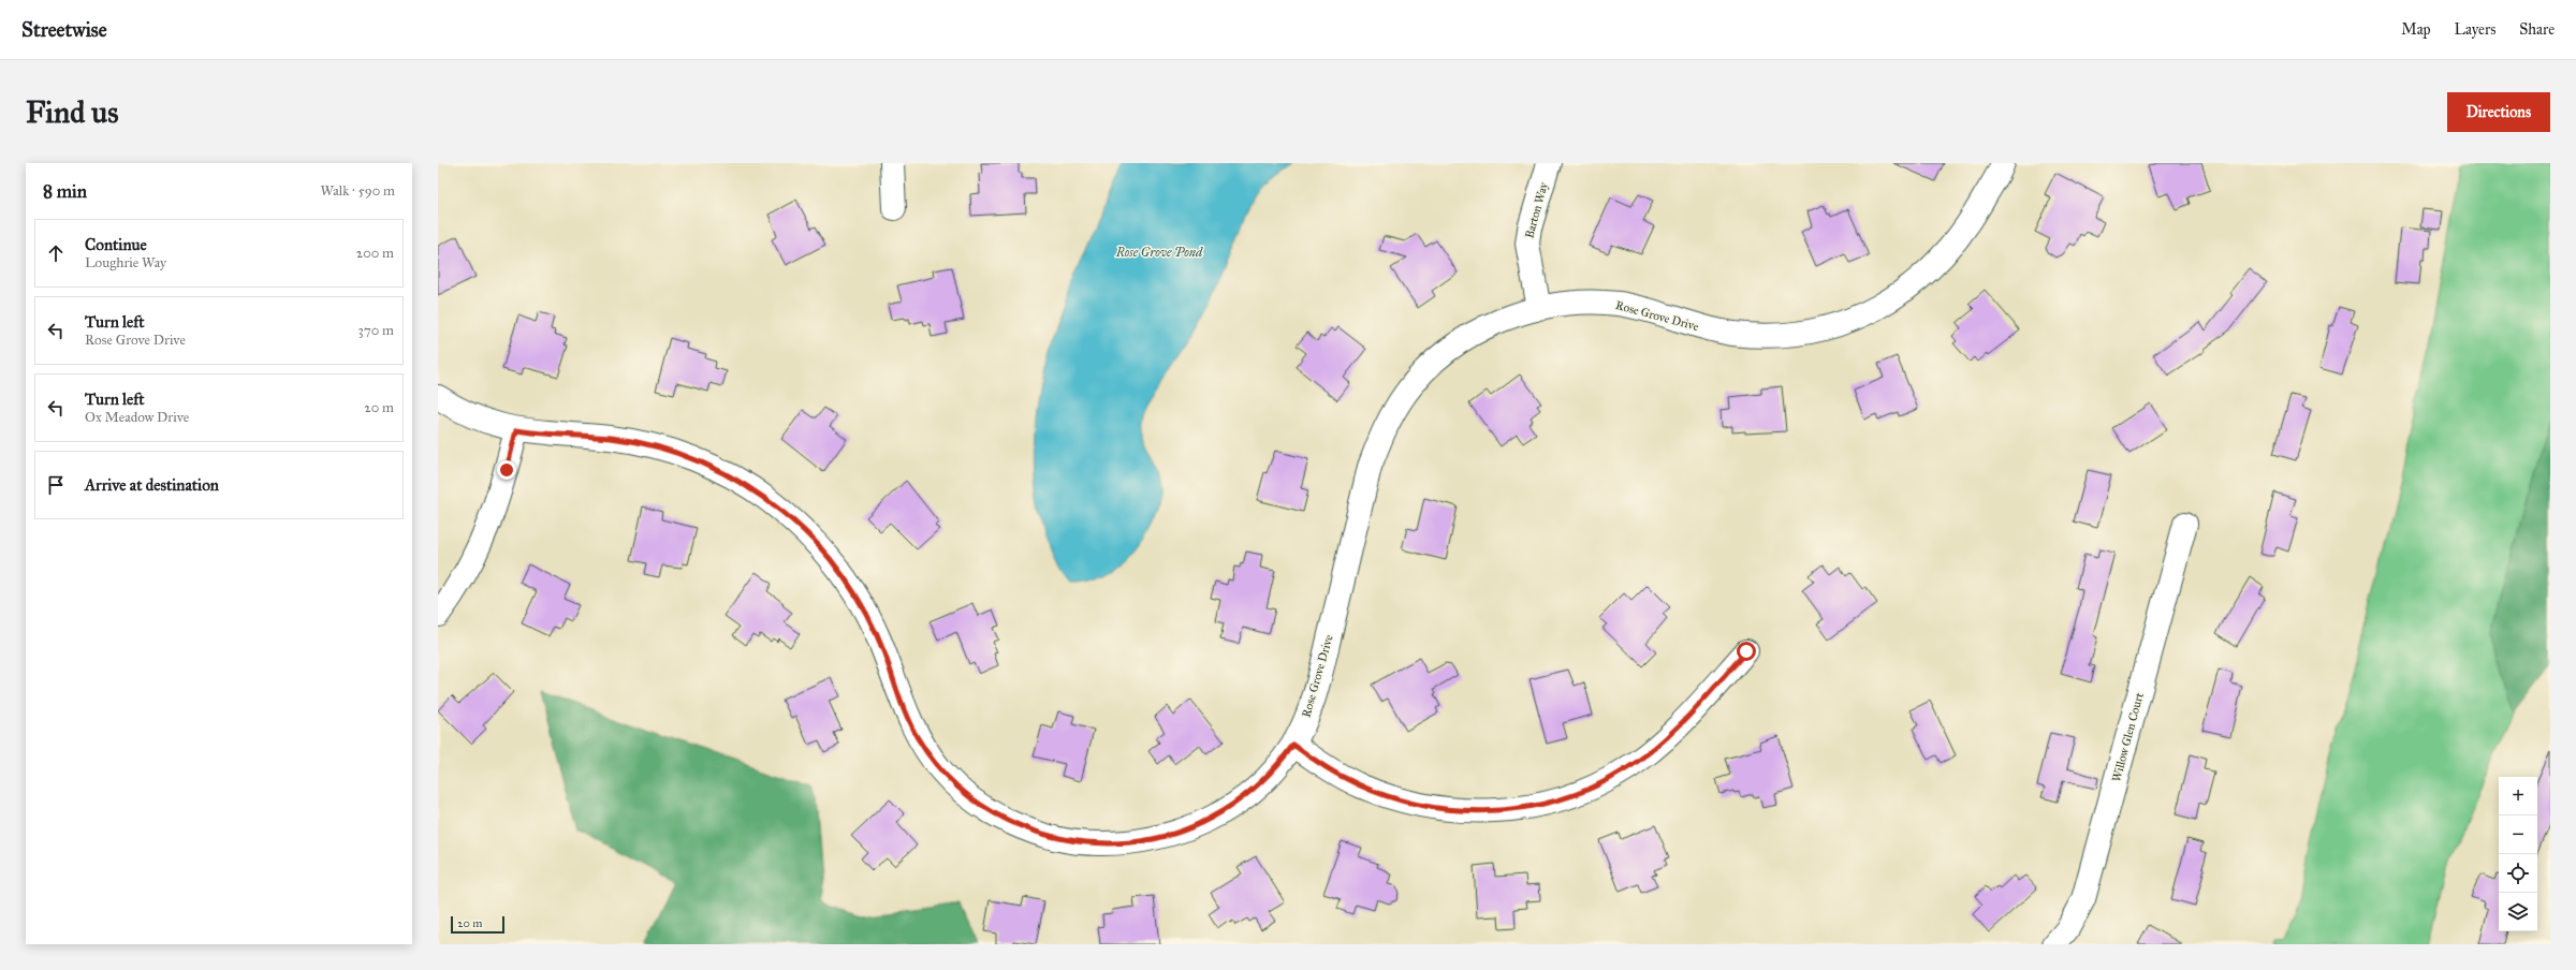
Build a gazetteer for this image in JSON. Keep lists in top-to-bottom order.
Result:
{
  "streets": {
    "street": ["Barton Way", "Rose Grove Drive", "Willow Glen Court"]
  },
  "crossings": [
    ["Barton Way", "Rose Grove Drive"]
  ],
  "water": ["Rose Grove Pond"],
  "scale_bar": "20 m",
  "page": {
    "header": "Streetwise",
    "nav": ["Map", "Layers", "Share"],
    "buttons": "Directions",
    "title": "Find us",
    "heading": ["8 min", "Walk · 590 m"],
    "list": [
      ["Continue", "Loughrie Way", "200 m"],
      ["Turn left", "Rose Grove Drive", "370 m"],
      ["Turn left", "Ox Meadow Drive", "20 m"],
      "Arrive at destination"
    ],
    "map_buttons": ["+", "−"],
    "scale": "20 m"
  }
}
